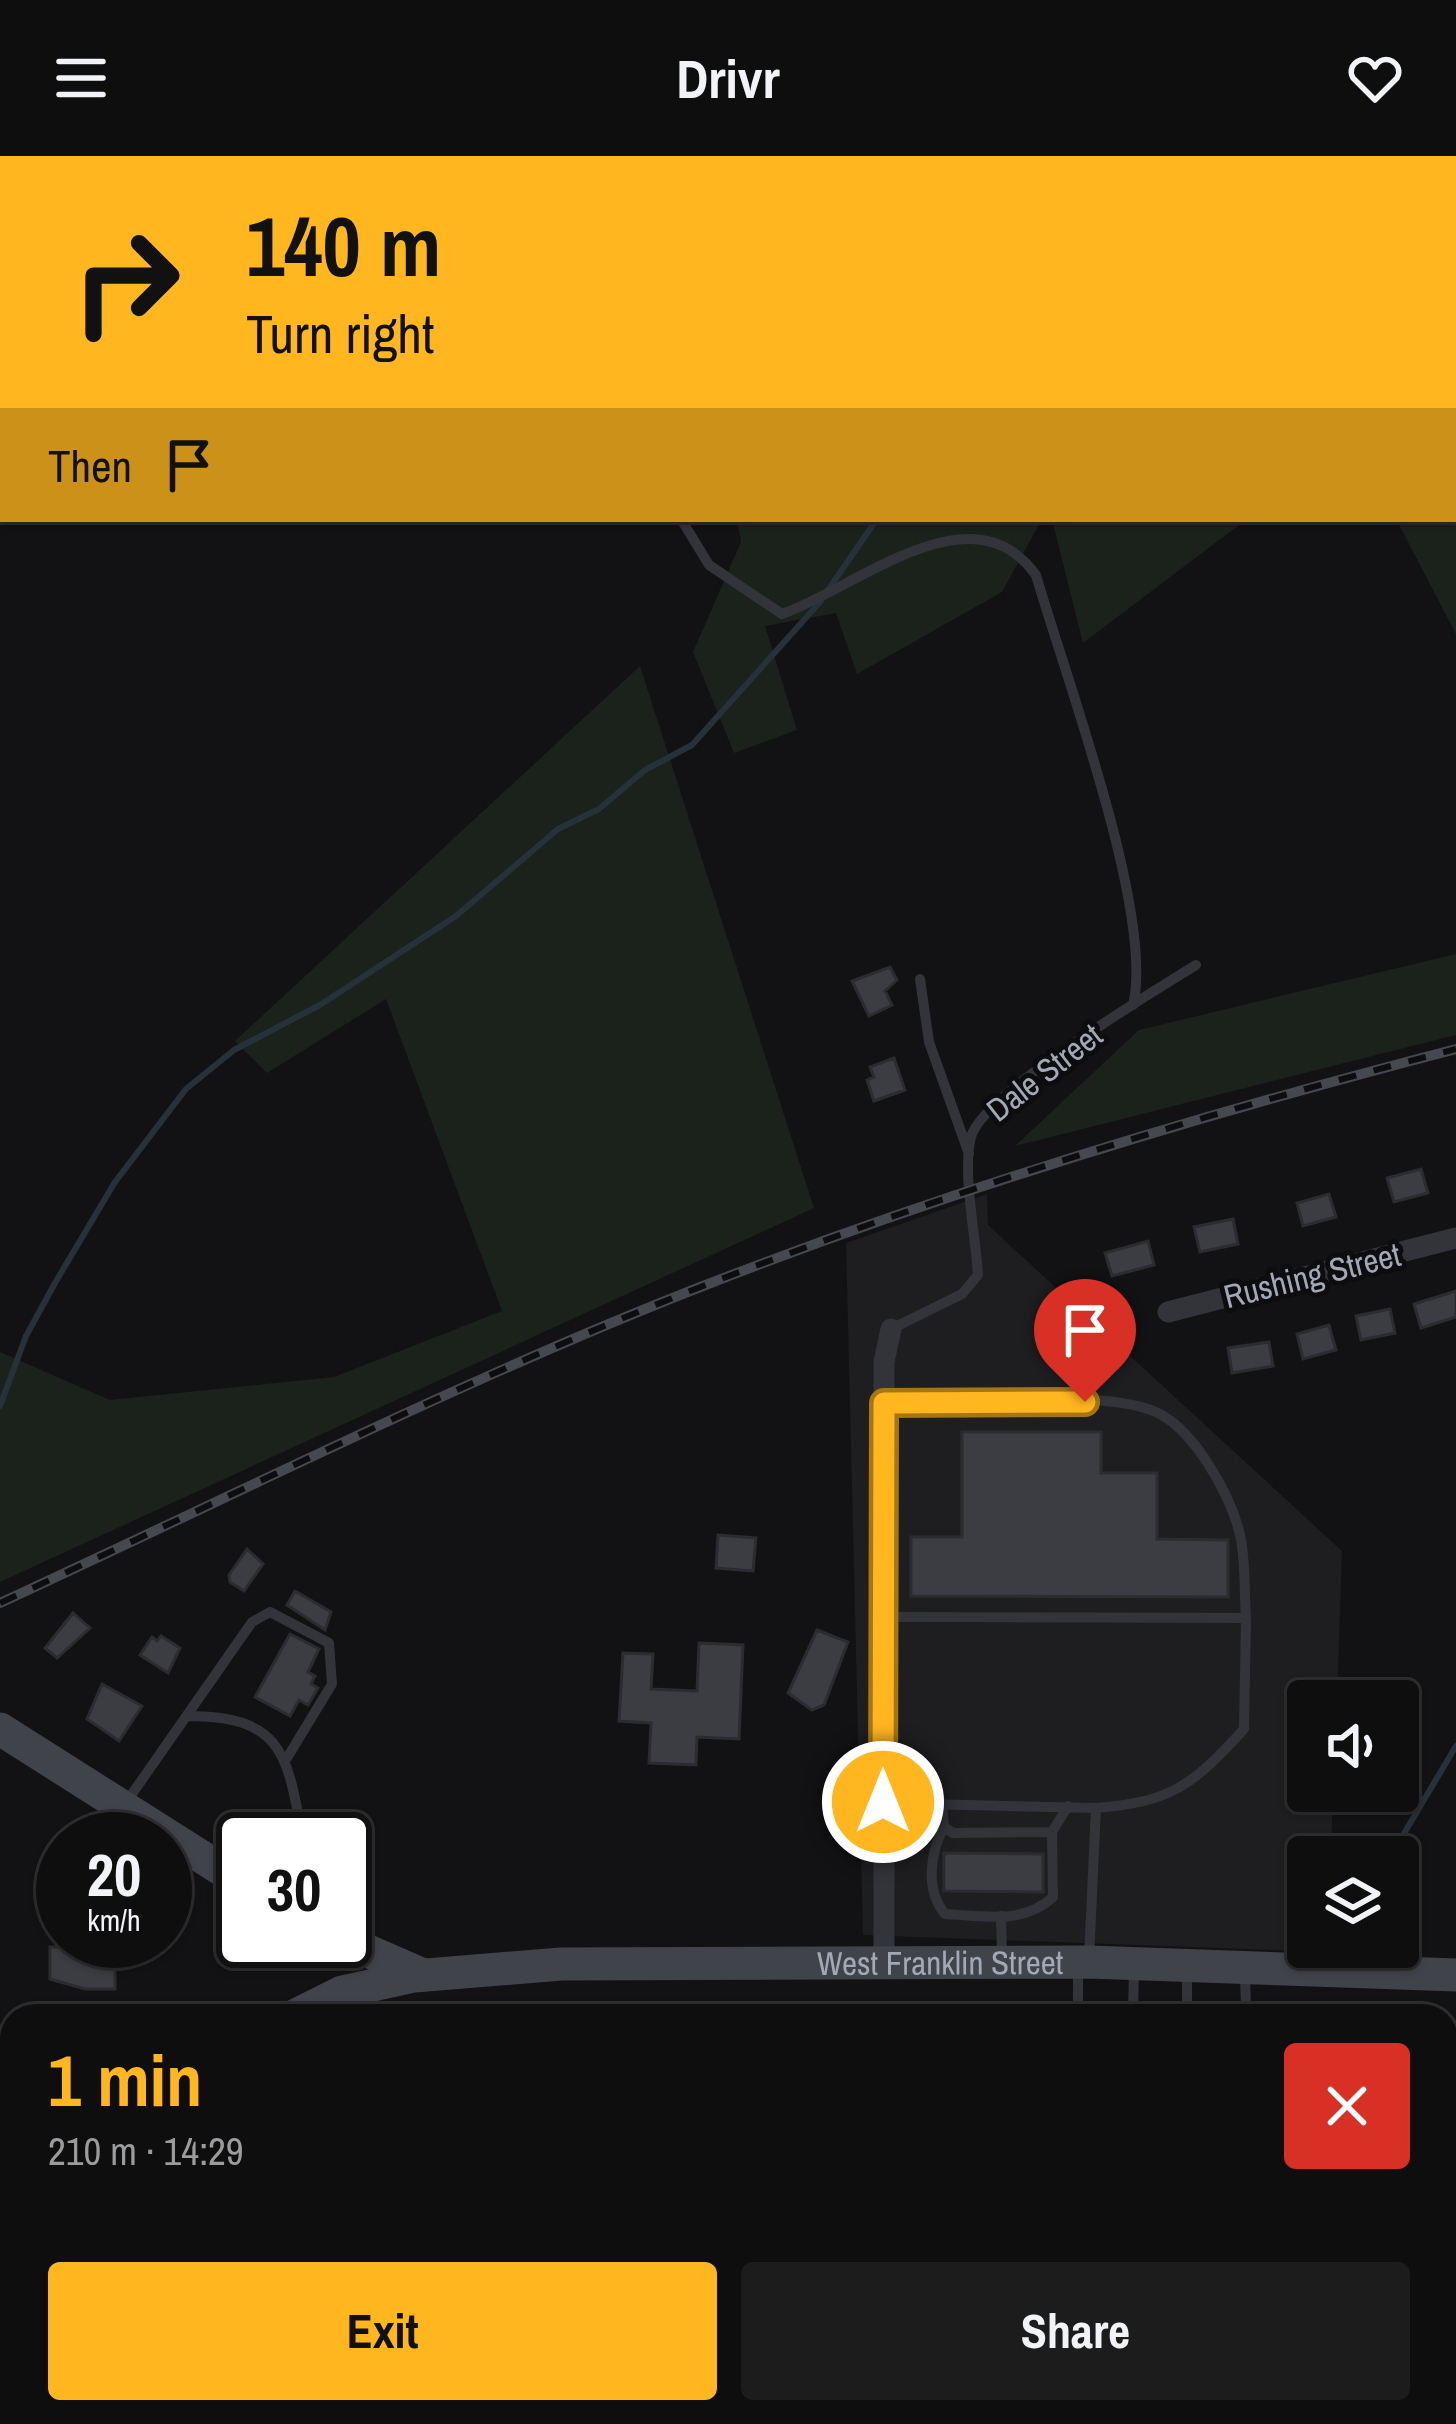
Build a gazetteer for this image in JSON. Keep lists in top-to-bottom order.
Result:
{
  "streets": {
    "main road": ["West Franklin Street"],
    "street": ["Dale Street", "Rushing Street"]
  },
  "crossings": [
    ["Dale Street", "West Franklin Street"]
  ],
  "page": {
    "header": "Drivr",
    "turn": ["140 m", "Turn right"],
    "then": "Then",
    "speed": "20 km/h",
    "limit": "30",
    "heading": ["1 min", "210 m · 14:29"],
    "buttons": ["Exit", "Share"]
  }
}
